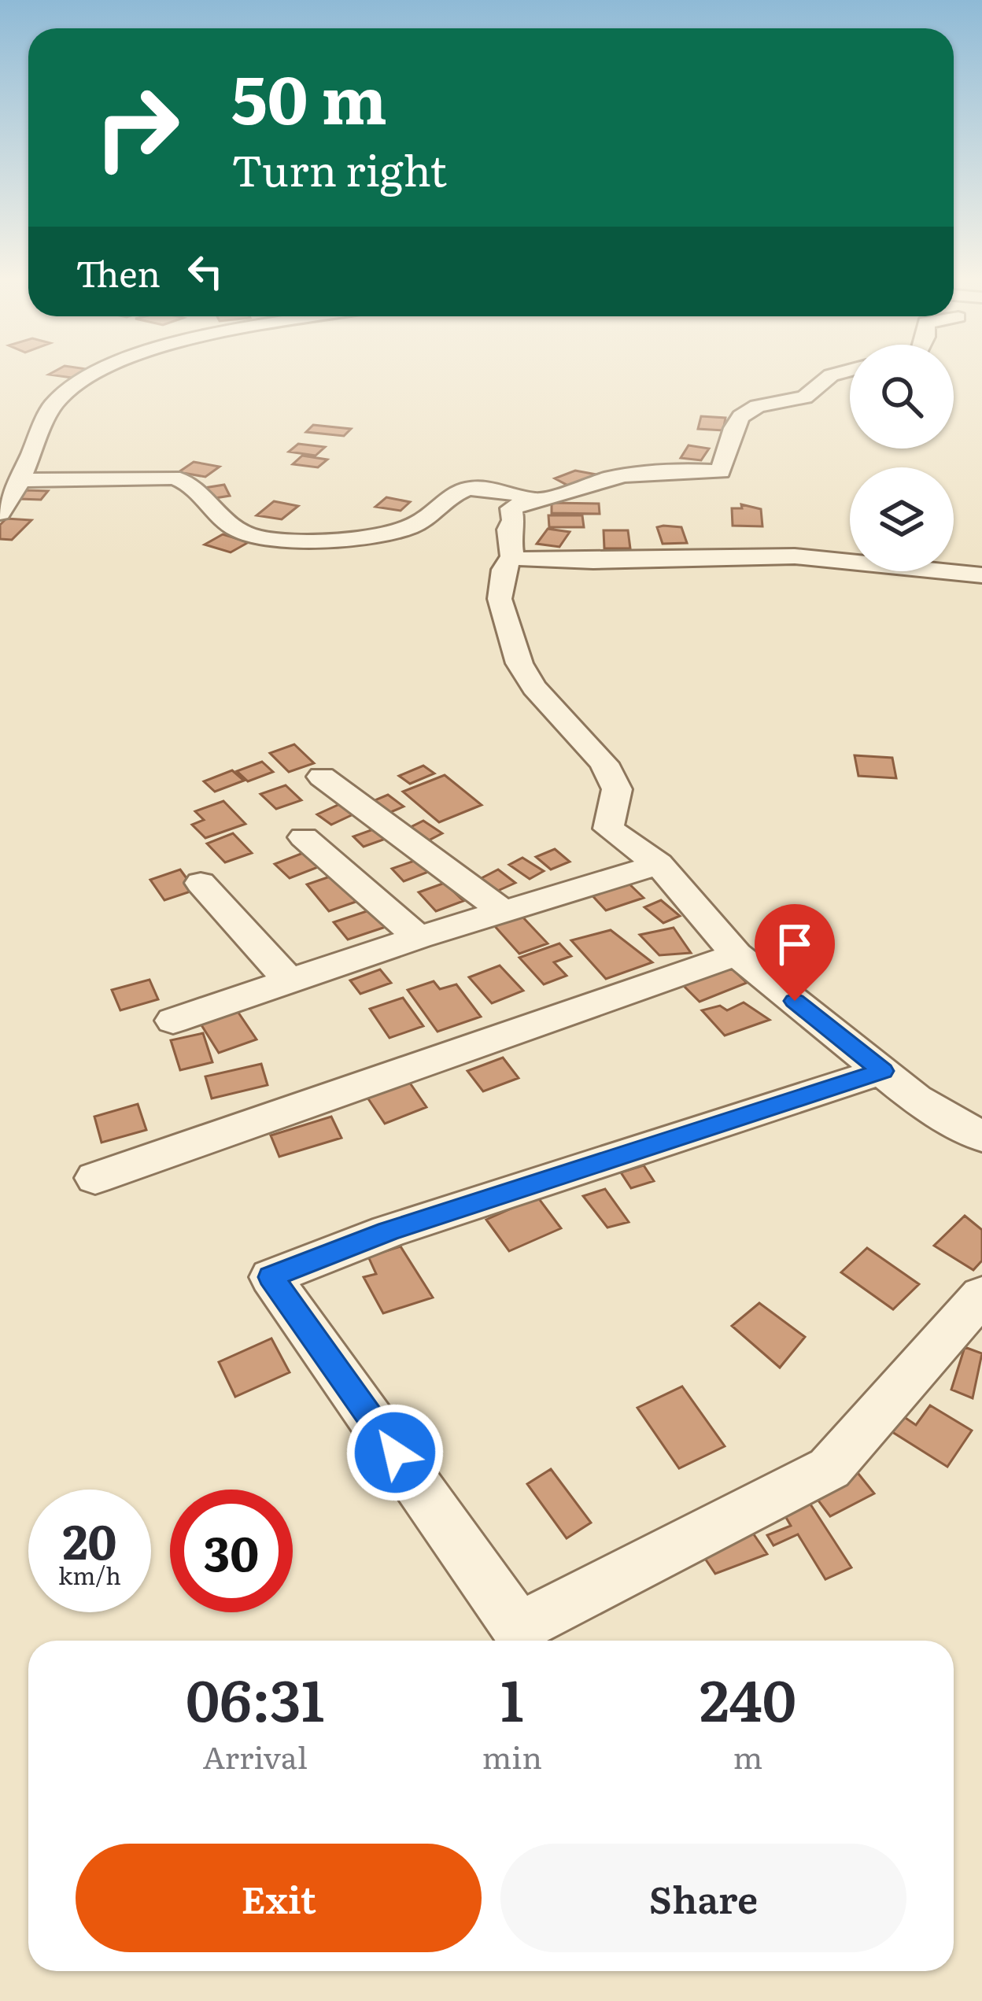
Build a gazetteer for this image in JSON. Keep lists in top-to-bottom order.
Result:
{
  "page": {
    "turn": ["50 m", "Turn right"],
    "then": "Then",
    "speed": "20 km/h",
    "limit": "30",
    "eta": [
      "06:31",
      "Arrival",
      "1",
      "min",
      "240",
      "m"
    ],
    "buttons": ["Exit", "Share"]
  }
}
